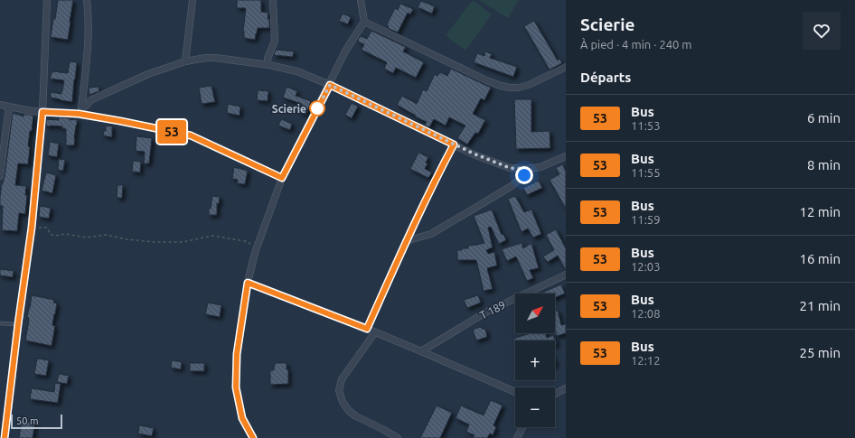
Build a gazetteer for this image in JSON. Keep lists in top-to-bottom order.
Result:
{
  "streets": {
    "street": ["T 189"]
  },
  "places": ["Scierie"],
  "lines": ["bus line 53"],
  "scale_bar": "50 m",
  "north": "top right",
  "page": {
    "on_map": "53",
    "heading": [
      ["Scierie", "À pied · 4 min · 240 m"],
      "Départs"
    ],
    "list": [
      {
        "mark": "53",
        "name": "Bus",
        "note": "11:53",
        "value": "6 min"
      },
      {
        "mark": "53",
        "name": "Bus",
        "note": "11:55",
        "value": "8 min"
      },
      {
        "mark": "53",
        "name": "Bus",
        "note": "11:59",
        "value": "12 min"
      },
      {
        "mark": "53",
        "name": "Bus",
        "note": "12:03",
        "value": "16 min"
      },
      {
        "mark": "53",
        "name": "Bus",
        "note": "12:08",
        "value": "21 min"
      },
      {
        "mark": "53",
        "name": "Bus",
        "note": "12:12",
        "value": "25 min"
      }
    ],
    "map_buttons": ["+", "−"],
    "scale": "50 m"
  }
}
